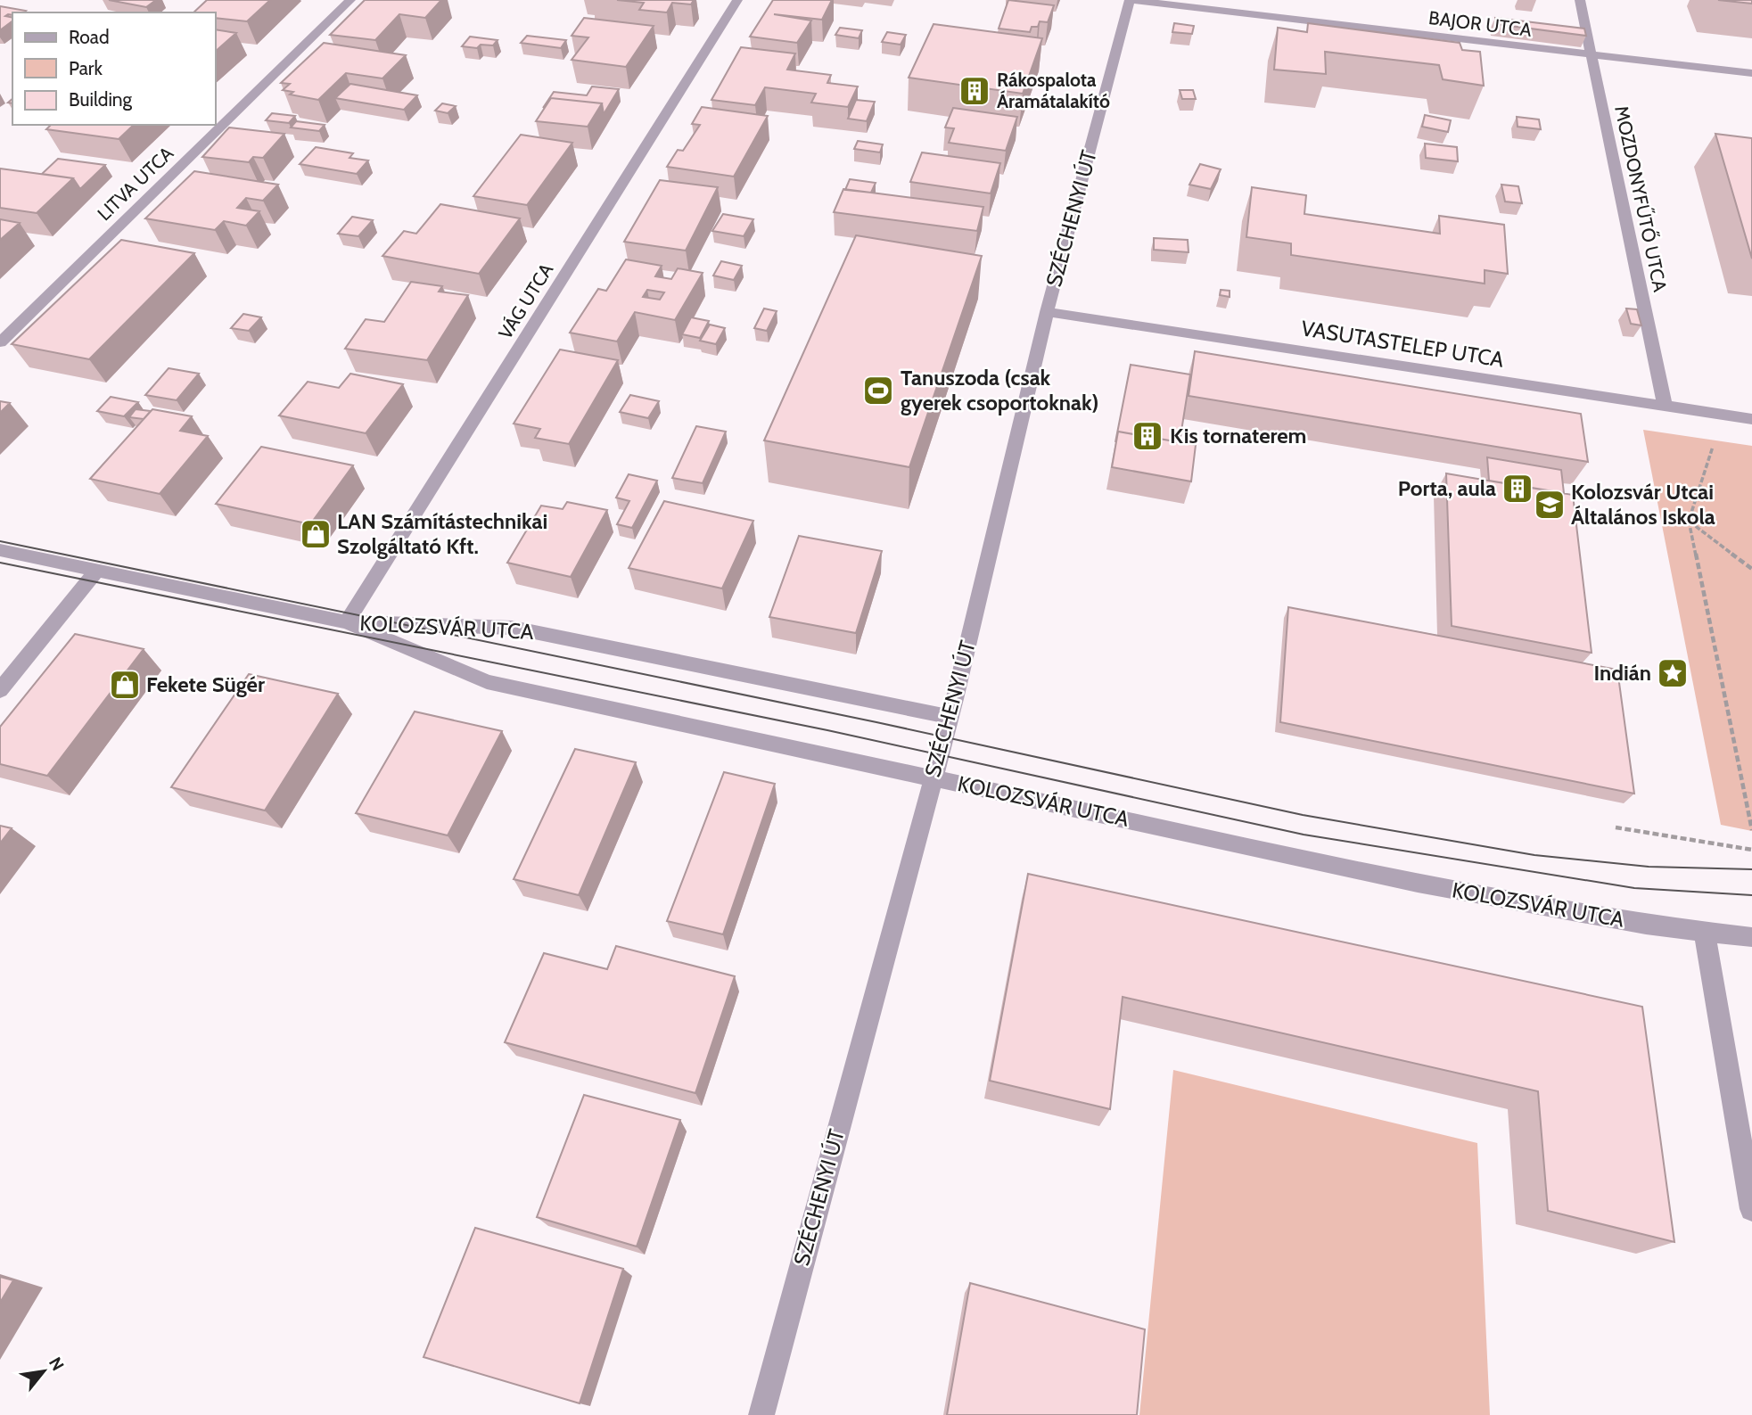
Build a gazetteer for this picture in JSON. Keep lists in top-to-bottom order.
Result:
{
  "streets": {
    "street": [
      "BAJOR UTCA",
      "LITVA UTCA",
      "MOZDONYFŰTŐ UTCA",
      "SZÉCHENYI ÚT",
      "VÁG UTCA",
      "VASUTASTELEP UTCA",
      "KOLOZSVÁR UTCA"
    ]
  },
  "crossings": [
    ["BAJOR UTCA", "MOZDONYFŰTŐ UTCA"],
    ["BAJOR UTCA", "SZÉCHENYI ÚT"],
    ["MOZDONYFŰTŐ UTCA", "VASUTASTELEP UTCA"],
    ["SZÉCHENYI ÚT", "VASUTASTELEP UTCA"],
    ["SZÉCHENYI ÚT", "KOLOZSVÁR UTCA"],
    ["VÁG UTCA", "KOLOZSVÁR UTCA"]
  ],
  "places": {
    "building": ["Rákospalota Áramátalakító", "Kis tornaterem", "Porta, aula"],
    "sports": ["Tanuszoda (csak gyerek csoportoknak)"],
    "school or university": ["Kolozsvár Utcai Általános Iskola"],
    "shop": ["LAN Számítástechnikai Szolgáltató Kft.", "Fekete Sügér"],
    "place": ["Indián"]
  },
  "legend": ["Road", "Park", "Building"],
  "north": "top right"
}
